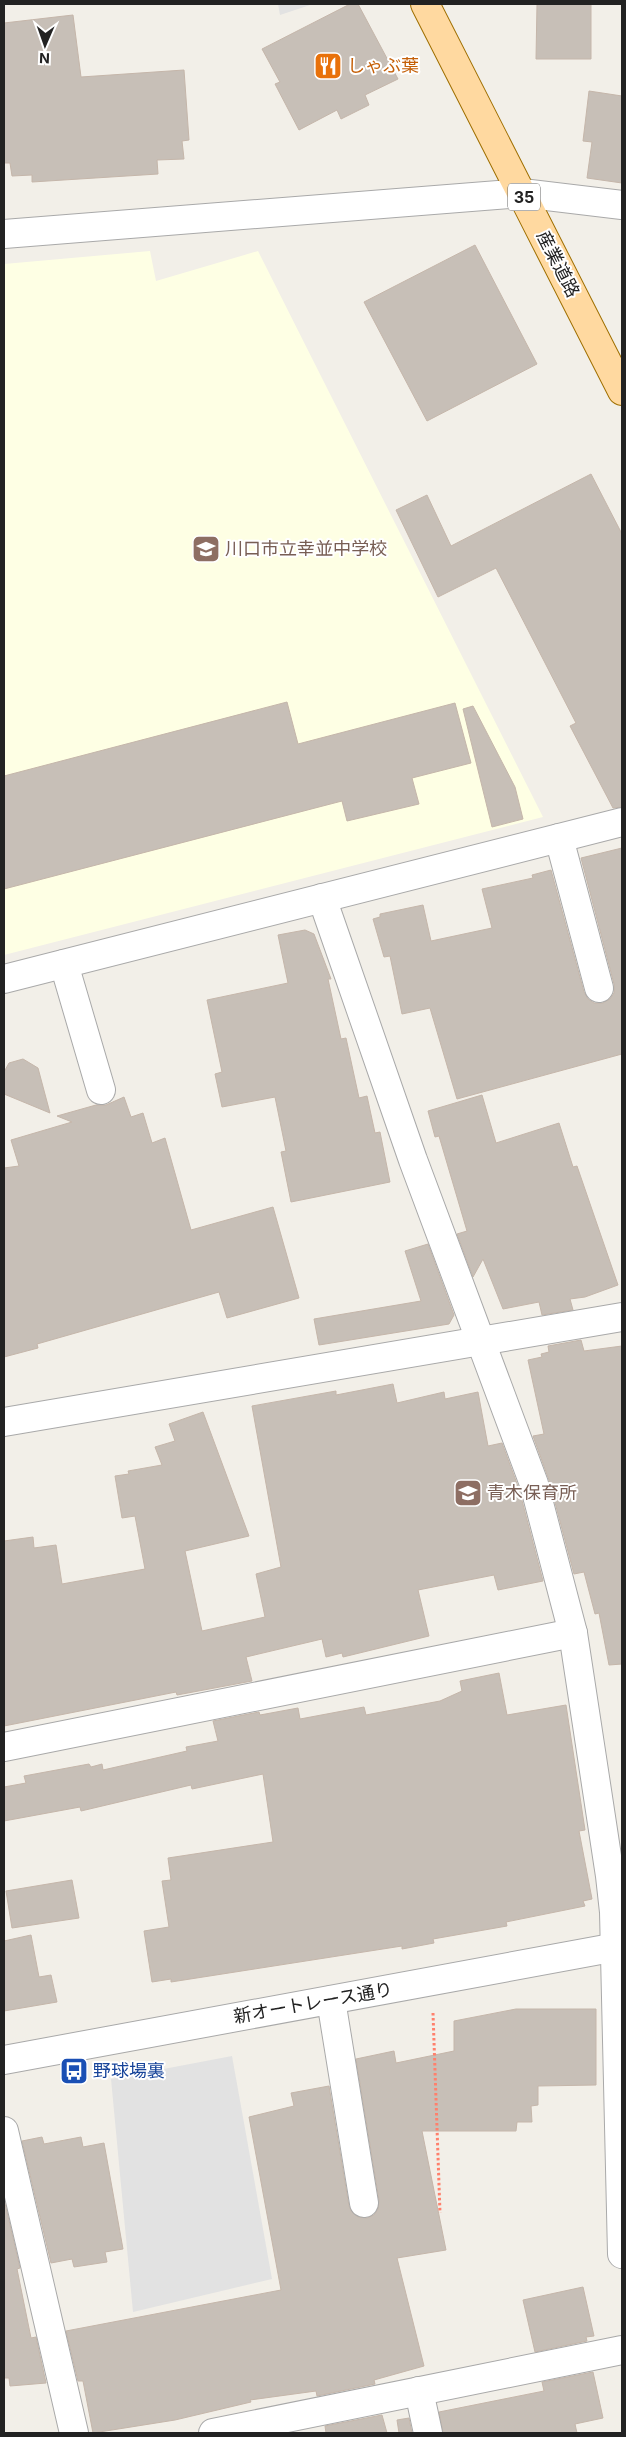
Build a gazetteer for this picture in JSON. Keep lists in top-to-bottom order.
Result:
{
  "streets": {
    "main road": ["35", "産業道路"],
    "street": ["新オートレース通り"]
  },
  "places": {
    "restaurant": ["しゃぶ葉"],
    "school or university": ["川口市立幸並中学校", "青木保育所"],
    "bus stop": ["野球場裏"]
  },
  "north": "bottom"
}
